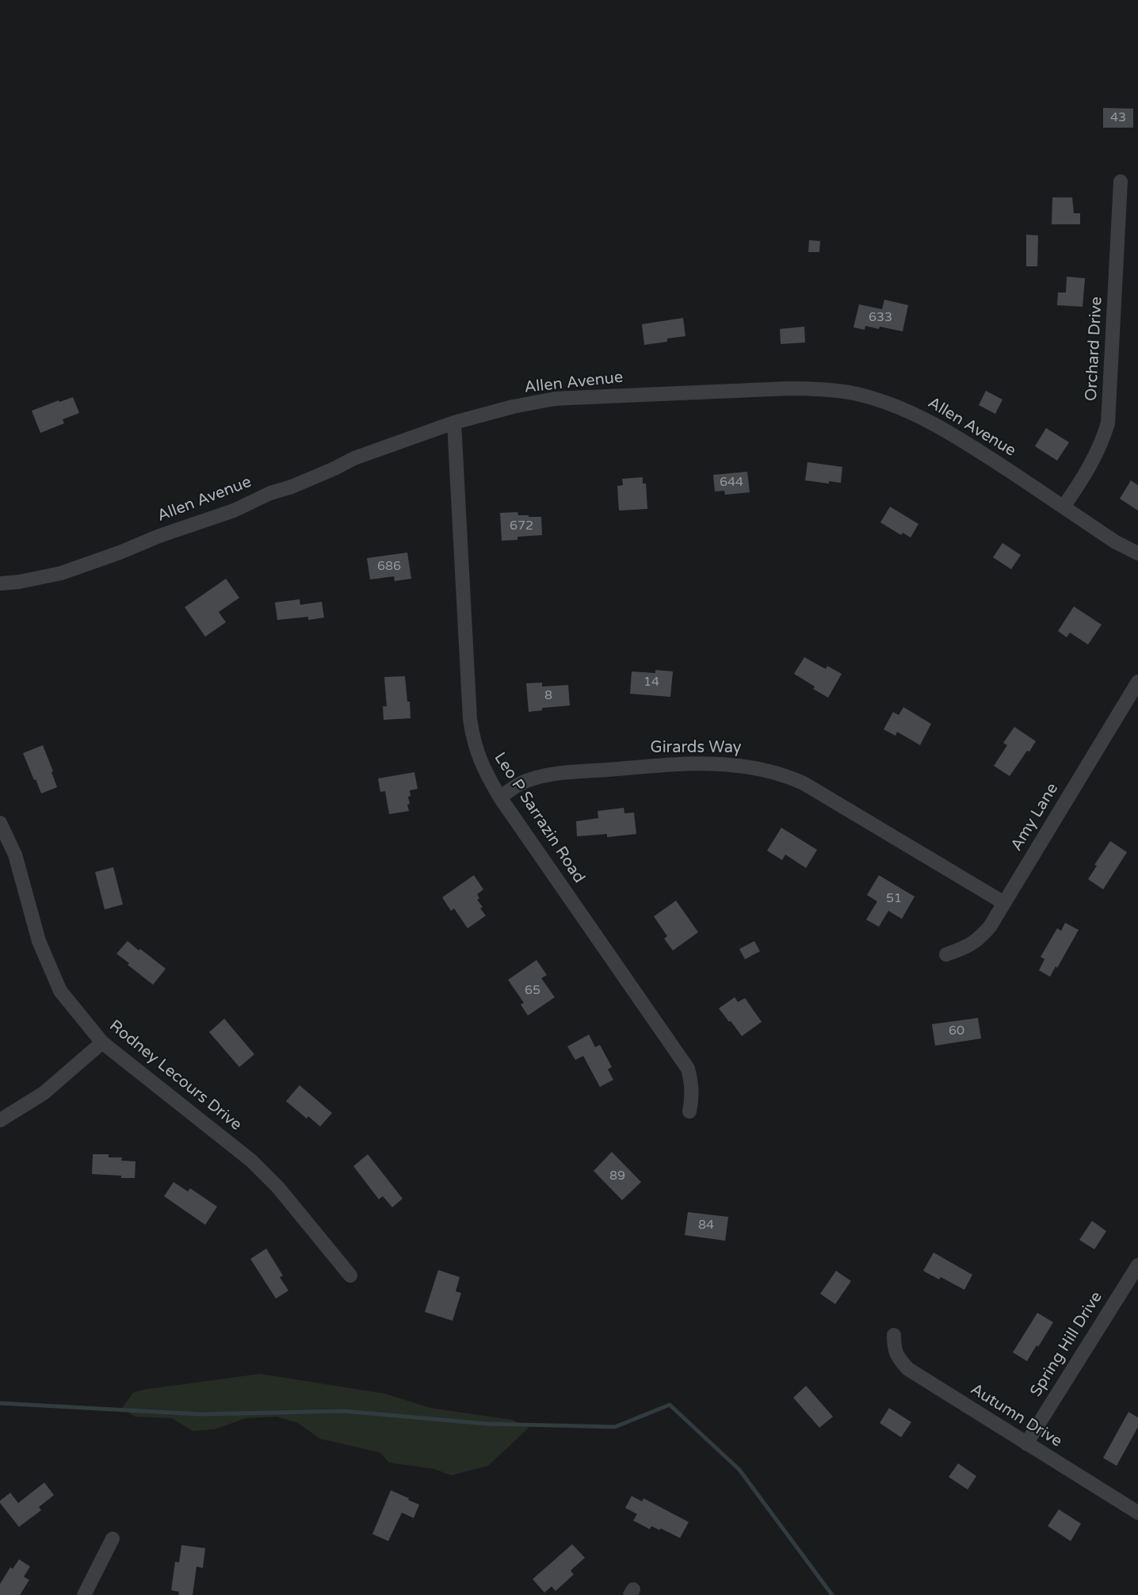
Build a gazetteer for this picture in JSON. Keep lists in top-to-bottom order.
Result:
{
  "streets": {
    "street": [
      "Orchard Drive",
      "Allen Avenue",
      "Girards Way",
      "Amy Lane",
      "Leo P Sarrazin Road",
      "Rodney Lecours Drive",
      "Spring Hill Drive",
      "Autumn Drive"
    ]
  },
  "crossings": [
    ["Orchard Drive", "Allen Avenue"],
    ["Allen Avenue", "Leo P Sarrazin Road"],
    ["Girards Way", "Amy Lane"],
    ["Girards Way", "Leo P Sarrazin Road"],
    ["Spring Hill Drive", "Autumn Drive"]
  ],
  "house_numbers": [
    "43",
    "633",
    "644",
    "672",
    "686",
    "14",
    "8",
    "51",
    "65",
    "60",
    "89",
    "84"
  ]
}
